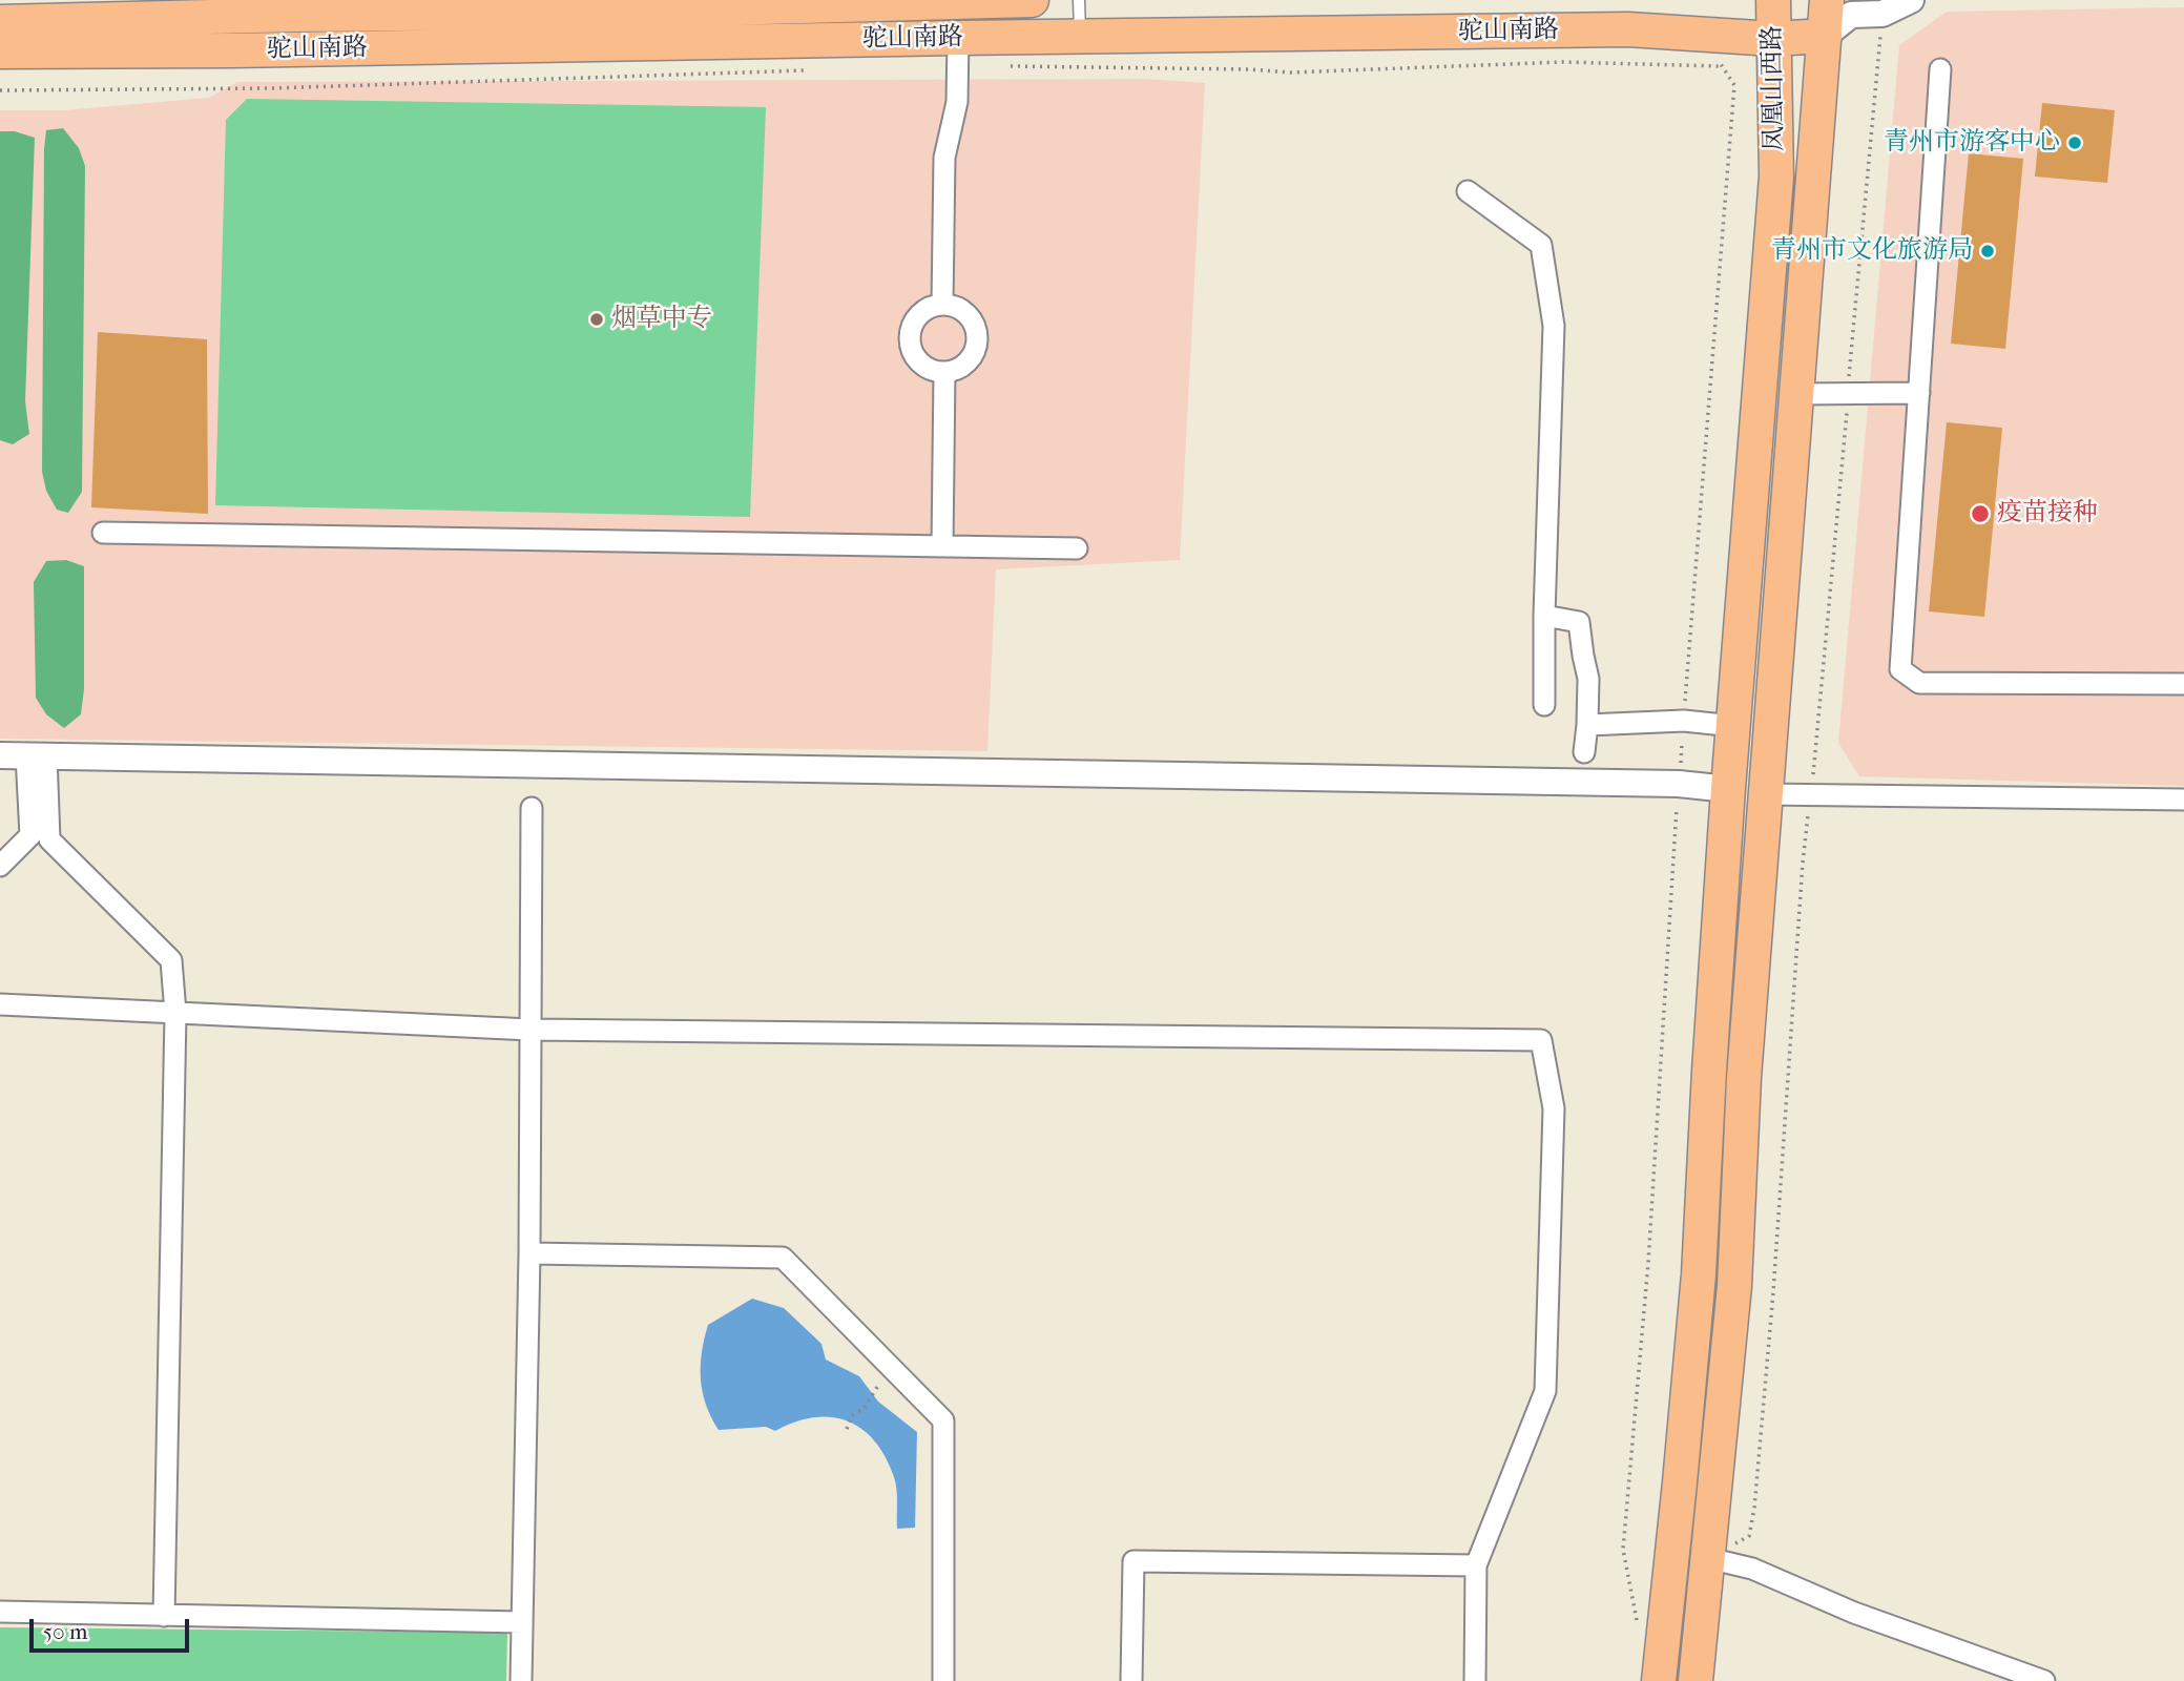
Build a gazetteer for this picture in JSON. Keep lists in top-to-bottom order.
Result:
{
  "streets": {
    "main road": ["驼山南路", "凤凰山西路"]
  },
  "crossings": [
    ["驼山南路", "凤凰山西路"]
  ],
  "places": [
    "青州市游客中心",
    "青州市文化旅游局",
    "烟草中专",
    "疫苗接种"
  ],
  "scale_bar": "50 m"
}
